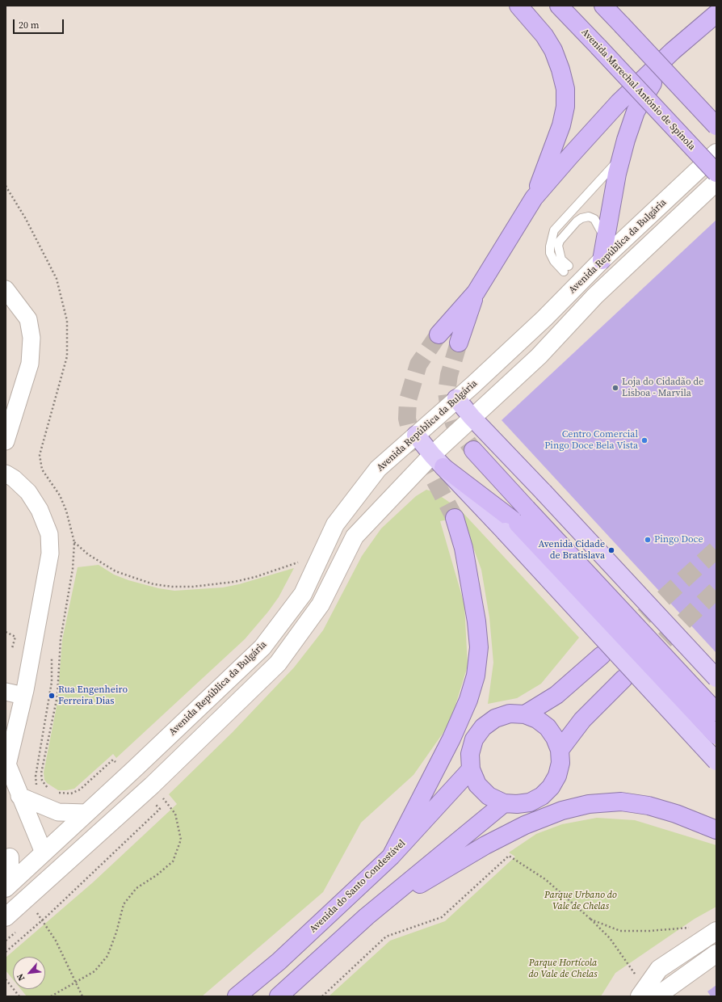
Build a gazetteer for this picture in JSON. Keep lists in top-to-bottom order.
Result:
{
  "streets": {
    "highway": ["Avenida Marechal António de Spínola", "Avenida do Santo Condestável"],
    "street": ["Avenida República da Bulgária"]
  },
  "parks": ["Parque Urbano do Vale de Chelas", "Parque Hortícola do Vale de Chelas"],
  "places": [
    "Loja do Cidadão de Lisboa - Marvila",
    "Centro Comercial Pingo Doce Bela Vista",
    "Pingo Doce",
    "Avenida Cidade de Bratislava",
    "Rua Engenheiro Ferreira Dias"
  ],
  "scale_bar": "20 m",
  "north": "bottom left"
}
